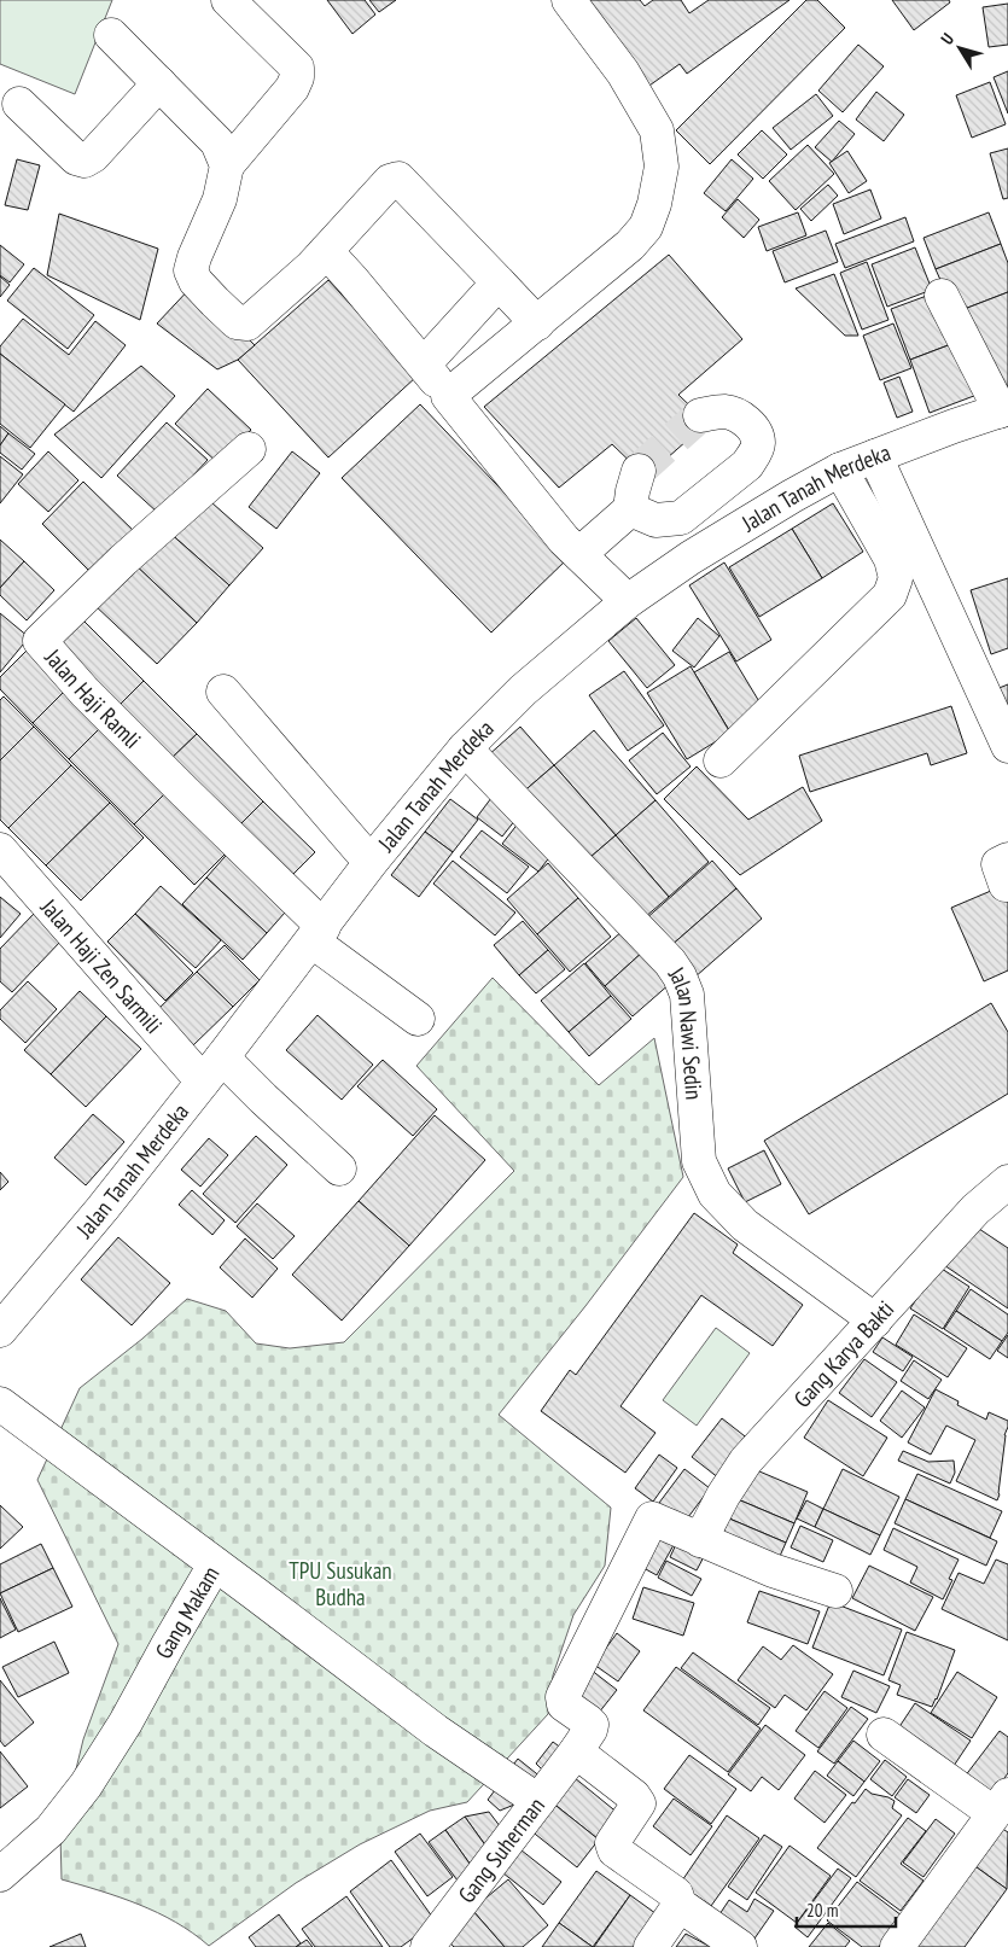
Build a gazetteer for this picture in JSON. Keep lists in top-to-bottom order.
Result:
{
  "streets": {
    "street": [
      "Jalan Tanah Merdeka",
      "Jalan Haji Ramli",
      "Jalan Haji Zen Sarmili",
      "Jalan Nawi Sedin",
      "Gang Karya Bakti",
      "Gang Makam",
      "Gang Suherman"
    ]
  },
  "crossings": [
    ["Jalan Tanah Merdeka", "Jalan Haji Ramli"],
    ["Jalan Tanah Merdeka", "Jalan Haji Zen Sarmili"],
    ["Jalan Tanah Merdeka", "Jalan Nawi Sedin"],
    ["Jalan Nawi Sedin", "Gang Karya Bakti"],
    ["Gang Karya Bakti", "Gang Suherman"]
  ],
  "parks": ["TPU Susukan Budha"],
  "scale_bar": "20 m",
  "north": "top left"
}
